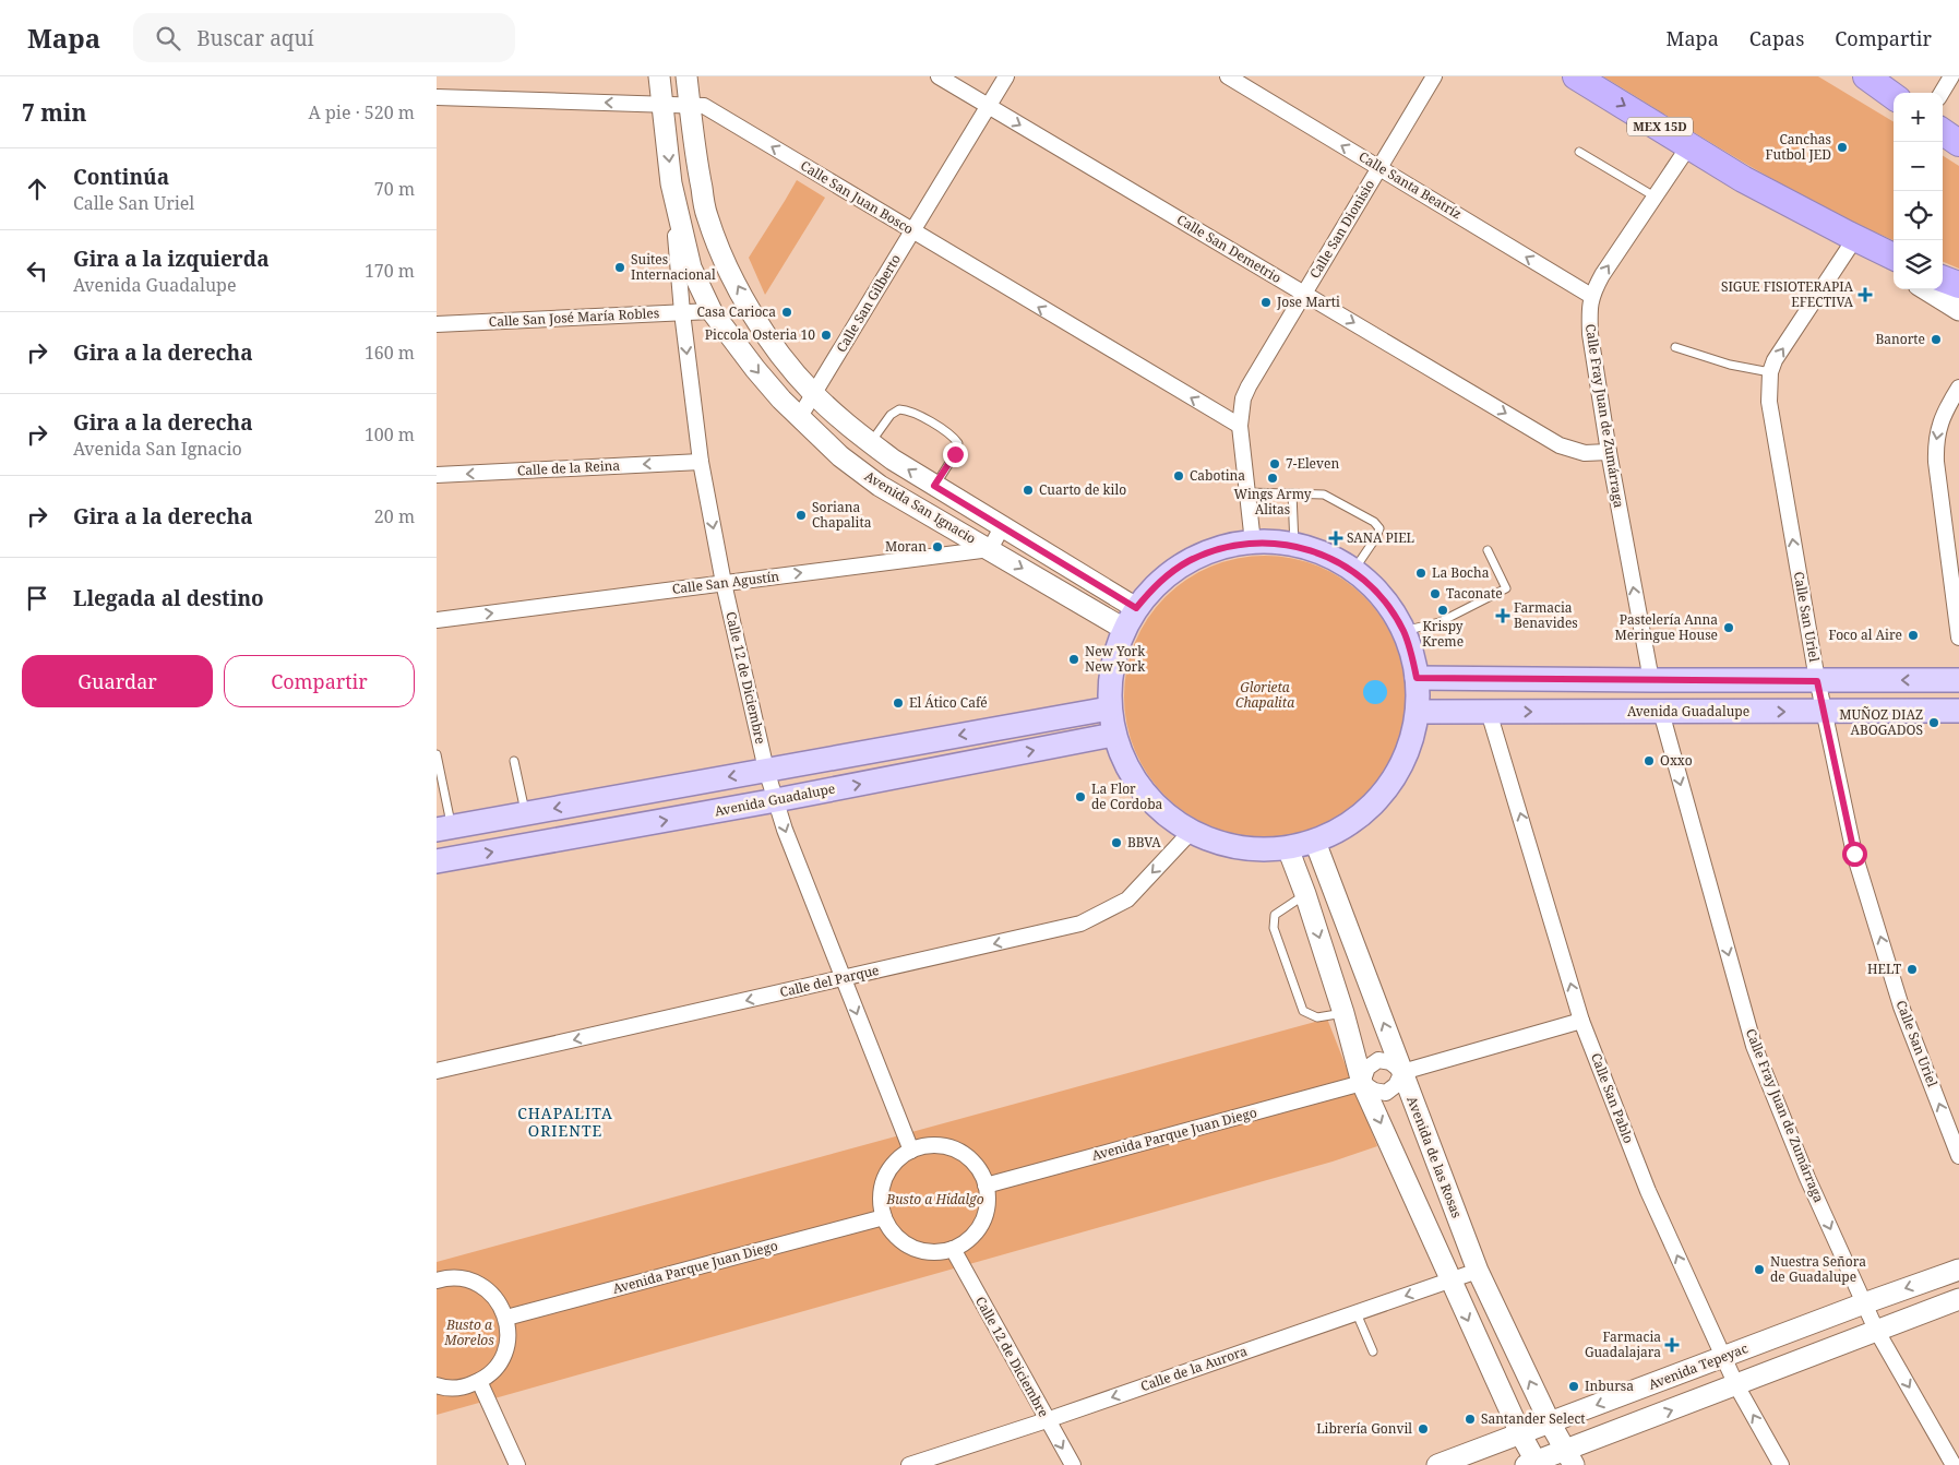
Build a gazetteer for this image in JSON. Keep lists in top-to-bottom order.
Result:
{
  "streets": {
    "highway": ["MEX 15D"],
    "main road": ["Avenida Guadalupe"],
    "street": [
      "Calle Santa Beatríz",
      "Calle San Juan Bosco",
      "Calle San Dionisio",
      "Calle San Demetrio",
      "Calle San Gilberto",
      "Calle San José María Robles",
      "Calle Fray Juan de Zumárraga",
      "Calle de la Reina",
      "Avenida San Ignacio",
      "Calle San Agustín",
      "Calle San Uriel",
      "Calle 12 de Diciembre",
      "Calle del Parque",
      "Calle San Pablo",
      "Avenida Parque Juan Diego",
      "Avenida de las Rosas",
      "Avenida Tepeyac",
      "Calle de la Aurora"
    ]
  },
  "crossings": [
    ["MEX 15D", "Calle Fray Juan de Zumárraga"],
    ["Calle Santa Beatríz", "Calle San Dionisio"],
    ["Calle Santa Beatríz", "Calle Fray Juan de Zumárraga"],
    ["Calle San Juan Bosco", "Calle San Dionisio"],
    ["Calle San Juan Bosco", "Calle San Gilberto"],
    ["Calle San Juan Bosco", "Avenida San Ignacio"],
    ["Calle San Dionisio", "Calle San Demetrio"],
    ["Calle San Demetrio", "Calle San Gilberto"],
    ["Calle San Demetrio", "Calle Fray Juan de Zumárraga"],
    ["Calle San Gilberto", "Avenida San Ignacio"],
    ["Calle San José María Robles", "Avenida San Ignacio"],
    ["Calle San José María Robles", "Calle 12 de Diciembre"],
    ["Calle Fray Juan de Zumárraga", "Avenida Guadalupe"],
    ["Calle Fray Juan de Zumárraga", "Avenida Tepeyac"],
    ["Calle de la Reina", "Calle 12 de Diciembre"],
    ["Avenida San Ignacio", "Calle San Agustín"],
    ["Avenida San Ignacio", "Calle 12 de Diciembre"],
    ["Calle San Agustín", "Calle 12 de Diciembre"],
    ["Calle San Uriel", "Avenida Guadalupe"],
    ["Calle 12 de Diciembre", "Avenida Guadalupe"],
    ["Calle 12 de Diciembre", "Calle del Parque"],
    ["Calle 12 de Diciembre", "Avenida Parque Juan Diego"],
    ["Calle 12 de Diciembre", "Calle de la Aurora"],
    ["Avenida Guadalupe", "Calle San Pablo"],
    ["Calle San Pablo", "Avenida Tepeyac"],
    ["Avenida Parque Juan Diego", "Avenida de las Rosas"],
    ["Avenida de las Rosas", "Avenida Tepeyac"],
    ["Avenida de las Rosas", "Calle de la Aurora"]
  ],
  "one_way": [
    "Calle Santa Beatríz",
    "Calle San Juan Bosco",
    "Calle San Demetrio",
    "Calle de la Reina",
    "Calle San Agustín",
    "Calle San Uriel",
    "Calle 12 de Diciembre",
    "Calle del Parque",
    "Calle San Pablo",
    "Calle de la Aurora"
  ],
  "districts": ["CHAPALITA ORIENTE"],
  "parks": ["Glorieta Chapalita", "Busto a Hidalgo", "Busto a Morelos"],
  "places": {
    "other": [
      "Canchas Futbol JED",
      "Suites Internacional",
      "Jose Marti",
      "Casa Carioca",
      "Piccola Osteria 10",
      "Banorte",
      "7-Eleven",
      "Cabotina",
      "Wings Army Alitas",
      "Cuarto de kilo",
      "Soriana Chapalita",
      "Moran",
      "La Bocha",
      "Taconate",
      "Krispy Kreme",
      "Pastelería Anna Meringue House",
      "Foco al Aire",
      "New York New York",
      "El Ático Café",
      "MUÑOZ DIAZ ABOGADOS",
      "Oxxo",
      "La Flor de Cordoba",
      "BBVA",
      "HELT",
      "Nuestra Señora de Guadalupe",
      "Inbursa",
      "Santander Select",
      "Librería Gonvil"
    ],
    "health": [
      "SIGUE FISIOTERAPIA EFECTIVA",
      "SANA PIEL",
      "Farmacia Benavides",
      "Farmacia Guadalajara"
    ]
  },
  "page": {
    "header": "Mapa",
    "search": "Buscar aquí",
    "nav": ["Mapa", "Capas", "Compartir"],
    "heading": ["7 min", "A pie · 520 m"],
    "map_buttons": ["+", "−"],
    "list": [
      ["Continúa", "Calle San Uriel", "70 m"],
      ["Gira a la izquierda", "Avenida Guadalupe", "170 m"],
      ["Gira a la derecha", "160 m"],
      ["Gira a la derecha", "Avenida San Ignacio", "100 m"],
      ["Gira a la derecha", "20 m"],
      "Llegada al destino"
    ],
    "buttons": ["Guardar", "Compartir"]
  }
}
